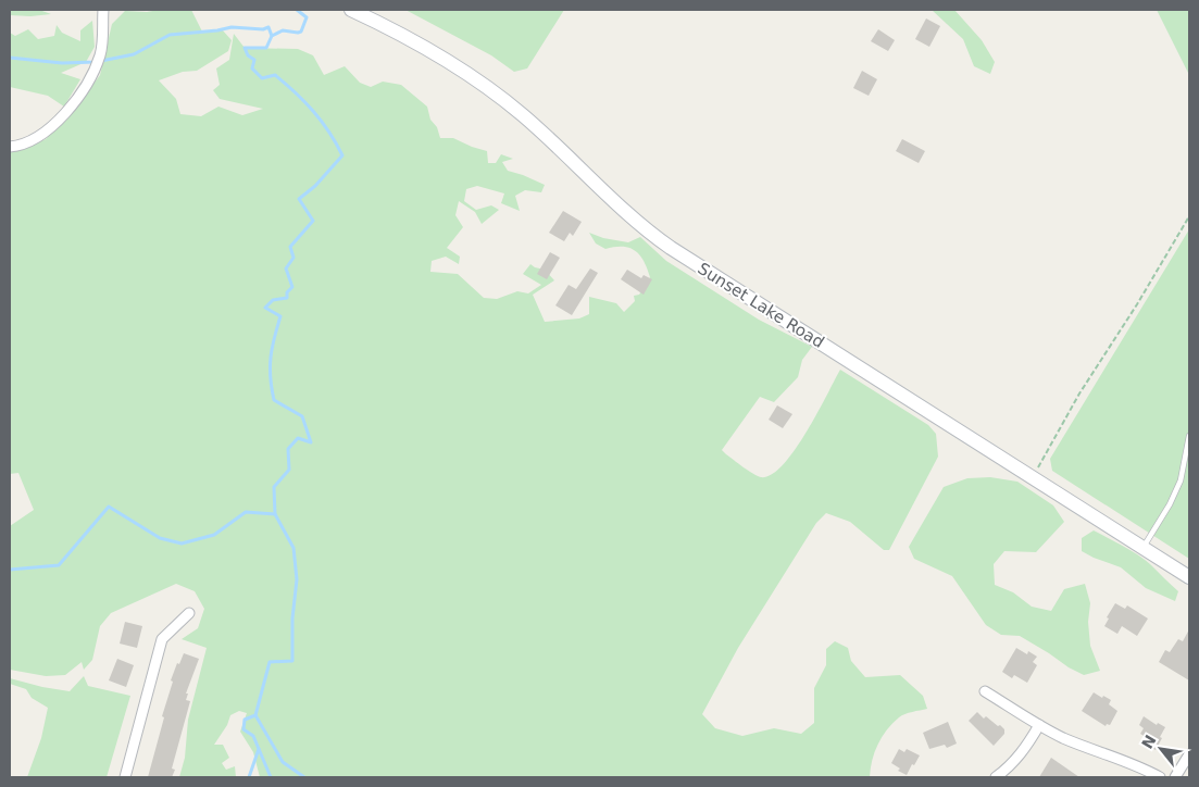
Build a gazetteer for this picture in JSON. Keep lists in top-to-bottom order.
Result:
{
  "streets": {
    "main road": ["Sunset Lake Road"]
  },
  "north": "top left"
}
